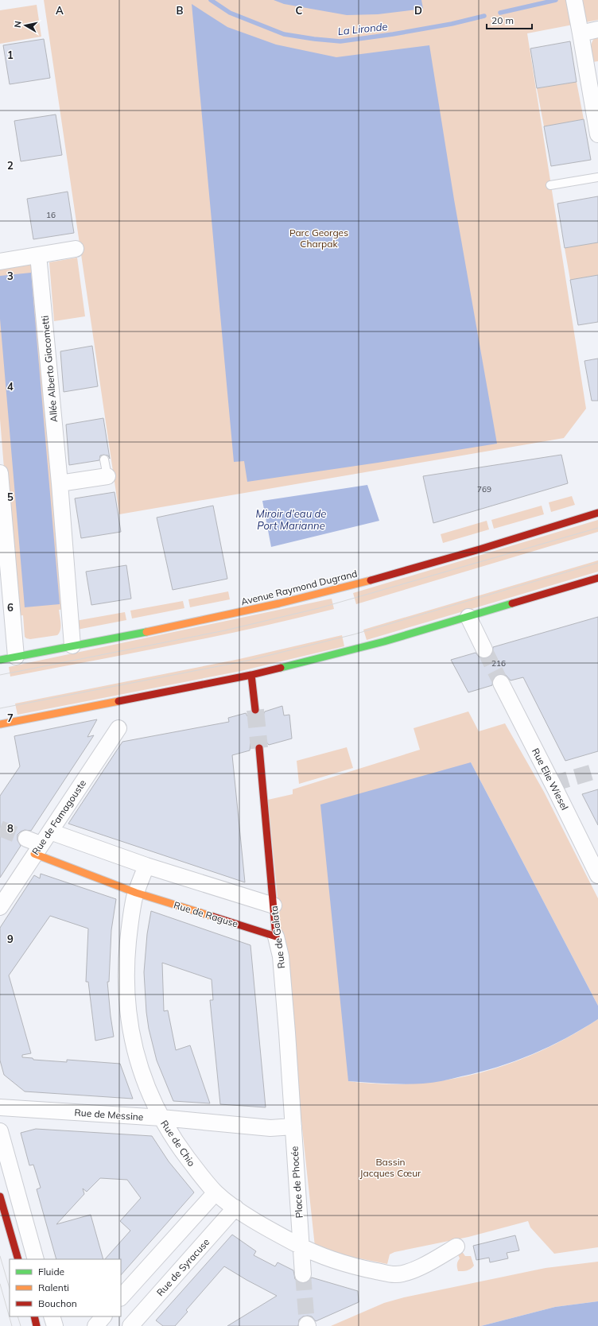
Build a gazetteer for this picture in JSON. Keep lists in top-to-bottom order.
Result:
{
  "streets": {
    "main road": ["Avenue Raymond Dugrand", "Rue de Raguse", "Rue de Galata"],
    "street": [
      "Allée Alberto Giacometti",
      "Rue Elie Wiesel",
      "Rue de Famagouste",
      "Rue de Messine",
      "Rue de Chio",
      "Place de Phocée",
      "Rue de Syracuse"
    ]
  },
  "crossings": [
    ["Allée Alberto Giacometti", "Avenue Raymond Dugrand"],
    ["Rue de Famagouste", "Rue de Raguse"],
    ["Rue de Raguse", "Rue de Galata"],
    ["Rue de Raguse", "Rue de Chio"],
    ["Rue de Galata", "Rue de Messine"],
    ["Rue de Galata", "Place de Phocée"],
    ["Rue de Messine", "Rue de Chio"],
    ["Rue de Messine", "Place de Phocée"],
    ["Rue de Chio", "Place de Phocée"],
    ["Rue de Chio", "Rue de Syracuse"]
  ],
  "water": ["La Lironde", "Miroir d'eau de Port Marianne"],
  "parks": ["Parc Georges Charpak", "Bassin Jacques Cœur"],
  "house_numbers": ["16", "769", "216"],
  "legend": ["Fluide", "Ralenti", "Bouchon"],
  "scale_bar": "20 m",
  "north": "left",
  "grid": {
    "columns": [
      "A",
      "B",
      "C",
      "D"
    ],
    "rows": [
      "1",
      "2",
      "3",
      "4",
      "5",
      "6",
      "7",
      "8",
      "9"
    ]
  }
}
